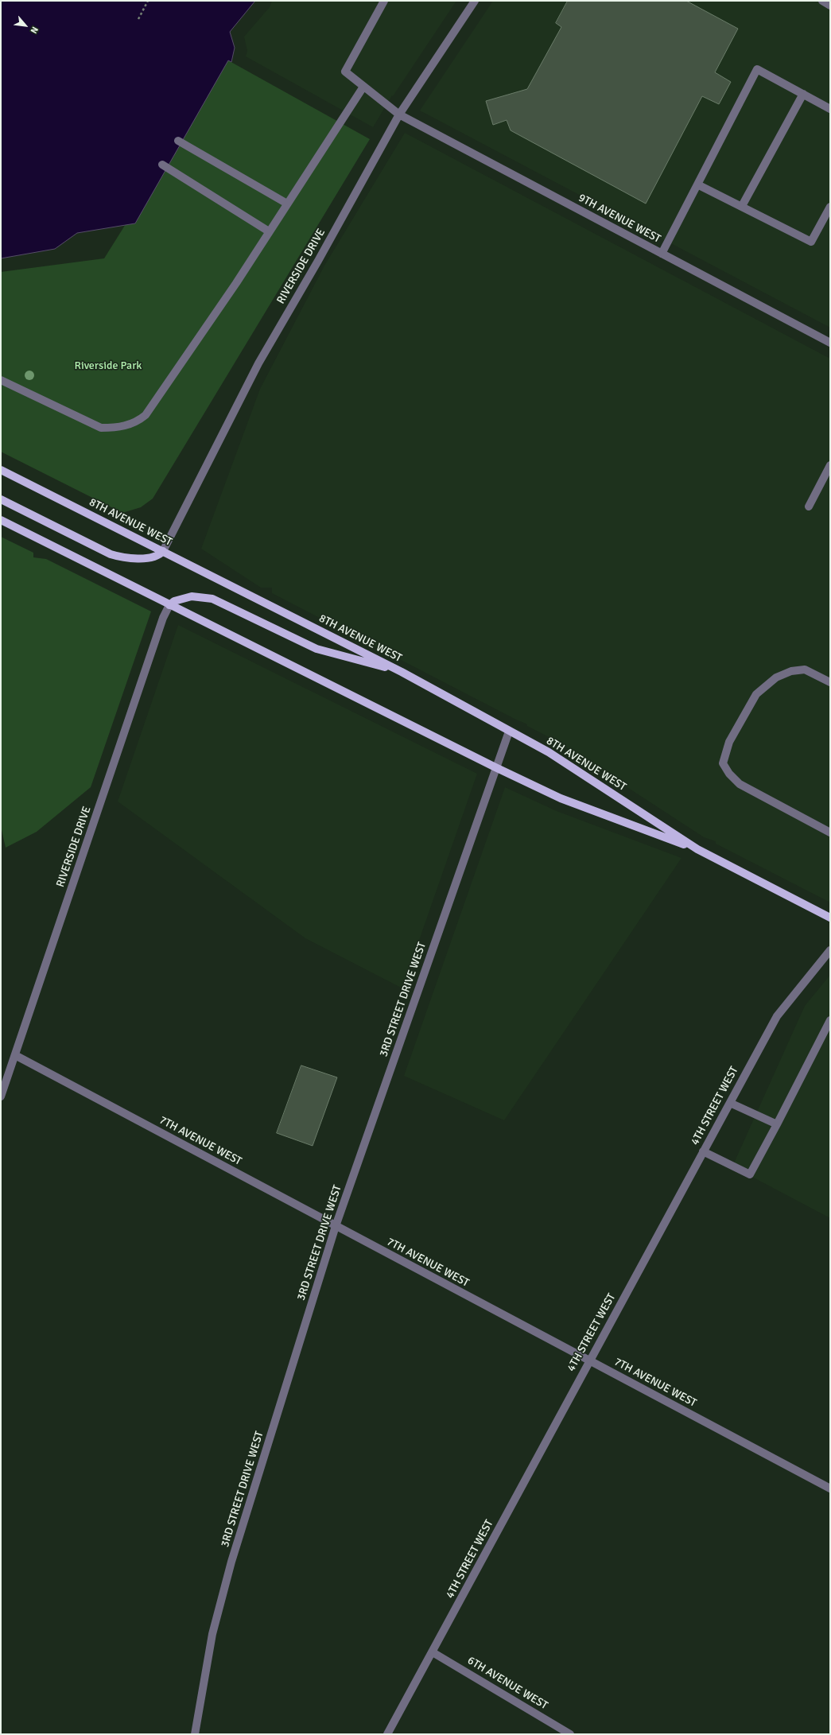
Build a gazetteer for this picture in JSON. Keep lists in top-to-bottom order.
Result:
{
  "streets": {
    "main road": ["8TH AVENUE WEST"],
    "street": [
      "9TH AVENUE WEST",
      "RIVERSIDE DRIVE",
      "3RD STREET DRIVE WEST",
      "4TH STREET WEST",
      "7TH AVENUE WEST",
      "6TH AVENUE WEST"
    ]
  },
  "crossings": [
    ["9TH AVENUE WEST", "RIVERSIDE DRIVE"],
    ["RIVERSIDE DRIVE", "8TH AVENUE WEST"],
    ["RIVERSIDE DRIVE", "7TH AVENUE WEST"],
    ["8TH AVENUE WEST", "3RD STREET DRIVE WEST"],
    ["3RD STREET DRIVE WEST", "7TH AVENUE WEST"],
    ["4TH STREET WEST", "7TH AVENUE WEST"],
    ["4TH STREET WEST", "6TH AVENUE WEST"]
  ],
  "parks": ["Riverside Park"],
  "north": "bottom right"
}
